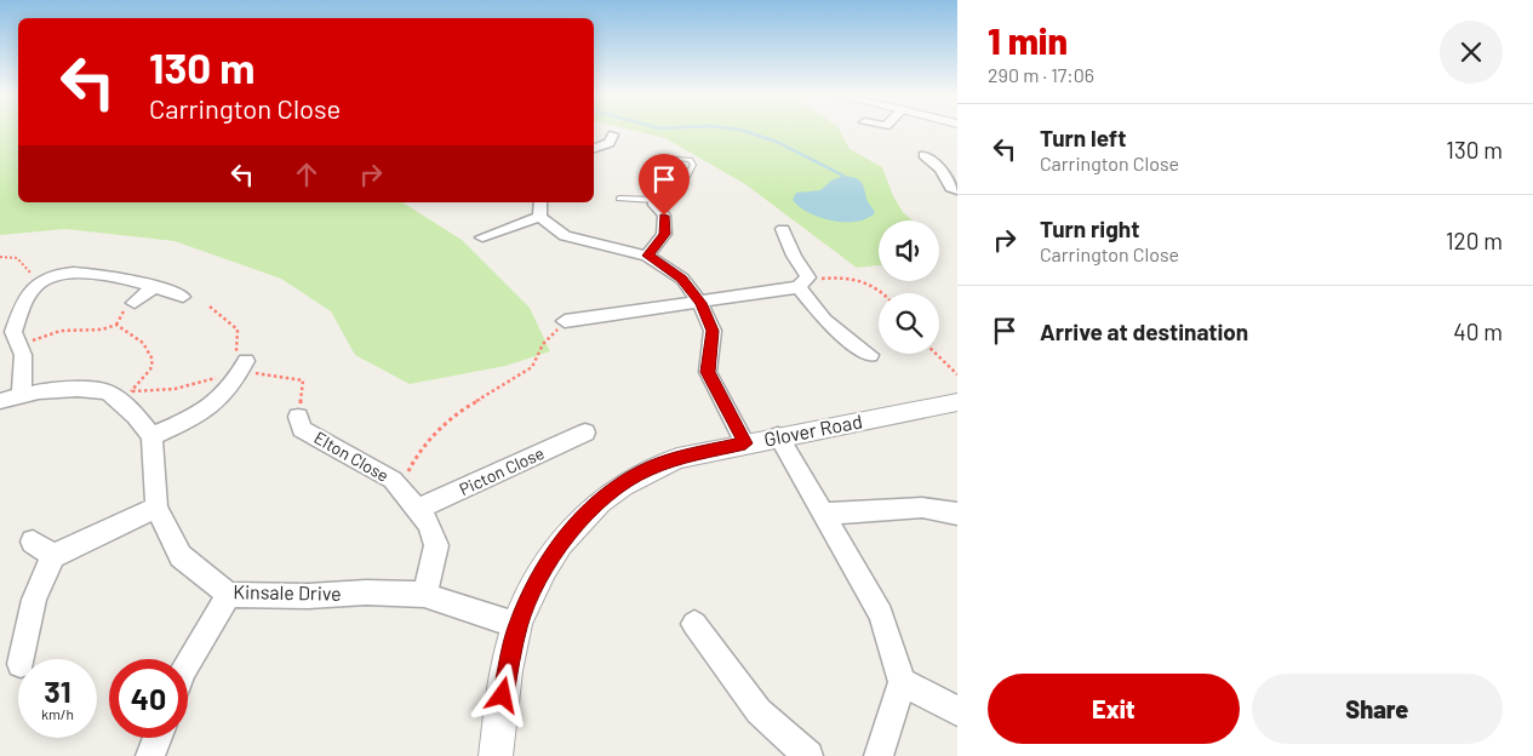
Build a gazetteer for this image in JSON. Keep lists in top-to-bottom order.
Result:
{
  "streets": {
    "street": [
      "Glover Road",
      "Elton Close",
      "Picton Close",
      "Kinsale Drive"
    ]
  },
  "crossings": [
    ["Glover Road", "Kinsale Drive"],
    ["Elton Close", "Picton Close"],
    ["Elton Close", "Kinsale Drive"]
  ],
  "page": {
    "heading": ["1 min", "290 m · 17:06"],
    "turn": ["130 m", "Carrington Close"],
    "list": [
      {
        "name": "Turn left",
        "note": "Carrington Close",
        "value": "130 m"
      },
      {
        "name": "Turn right",
        "note": "Carrington Close",
        "value": "120 m"
      },
      {
        "name": "Arrive at destination",
        "value": "40 m"
      }
    ],
    "speed": "31 km/h",
    "limit": "40",
    "buttons": ["Exit", "Share"]
  }
}
